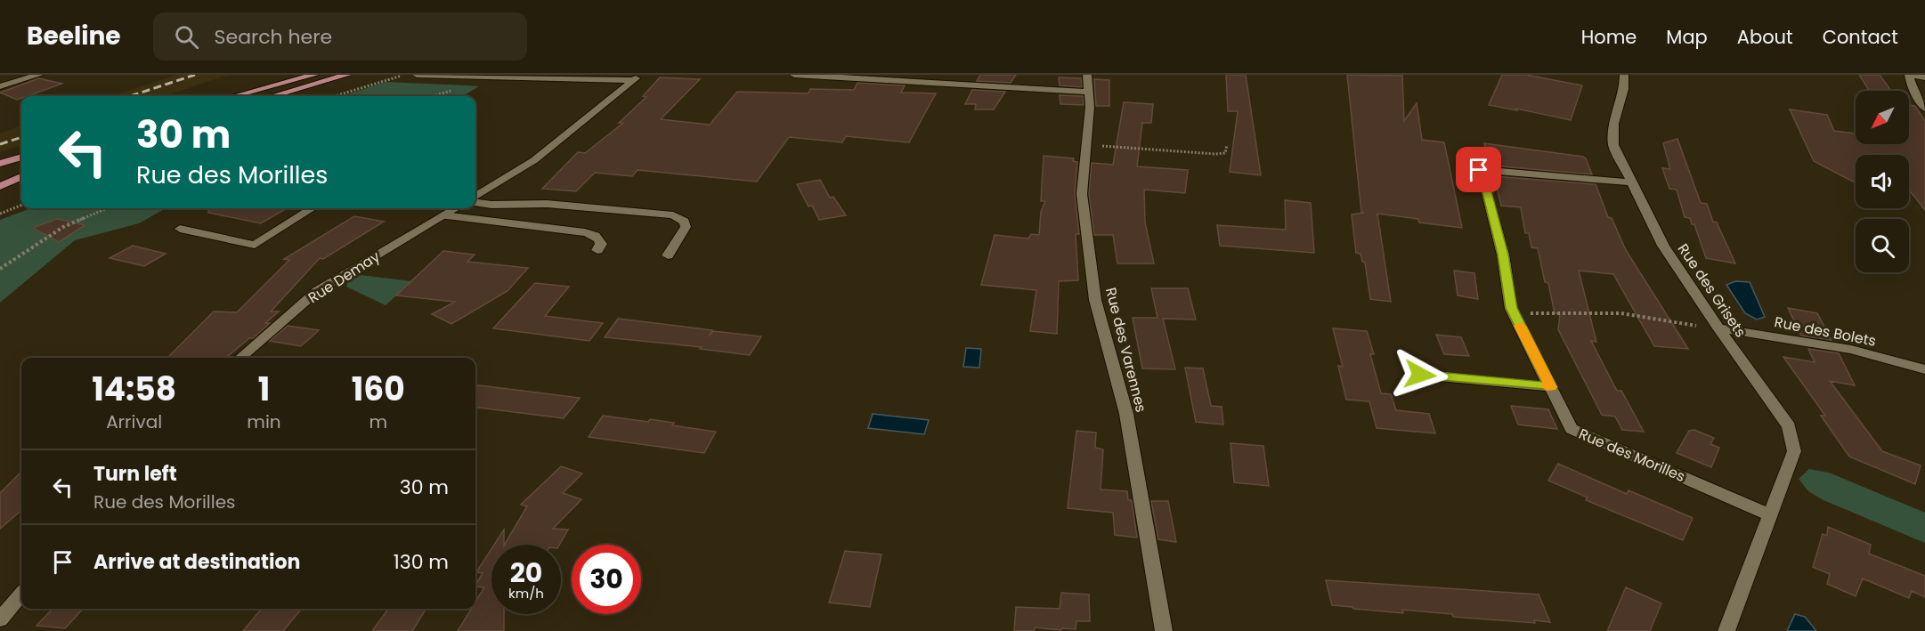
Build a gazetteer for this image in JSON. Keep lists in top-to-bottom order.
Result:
{
  "streets": {
    "street": [
      "Rue Demay",
      "Rue des Grisets",
      "Rue des Bolets",
      "Rue des Varennes",
      "Rue des Morilles"
    ]
  },
  "crossings": [
    ["Rue des Grisets", "Rue des Bolets"],
    ["Rue des Grisets", "Rue des Morilles"]
  ],
  "north": "bottom left",
  "page": {
    "header": "Beeline",
    "search": "Search here",
    "nav": [
      "Home",
      "Map",
      "About",
      "Contact"
    ],
    "turn": ["30 m", "Rue des Morilles"],
    "eta": [
      "14:58",
      "Arrival",
      "1",
      "min",
      "160",
      "m"
    ],
    "list": [
      {
        "name": "Turn left",
        "note": "Rue des Morilles",
        "value": "30 m"
      },
      {
        "name": "Arrive at destination",
        "value": "130 m"
      }
    ],
    "speed": "20 km/h",
    "limit": "30"
  }
}
